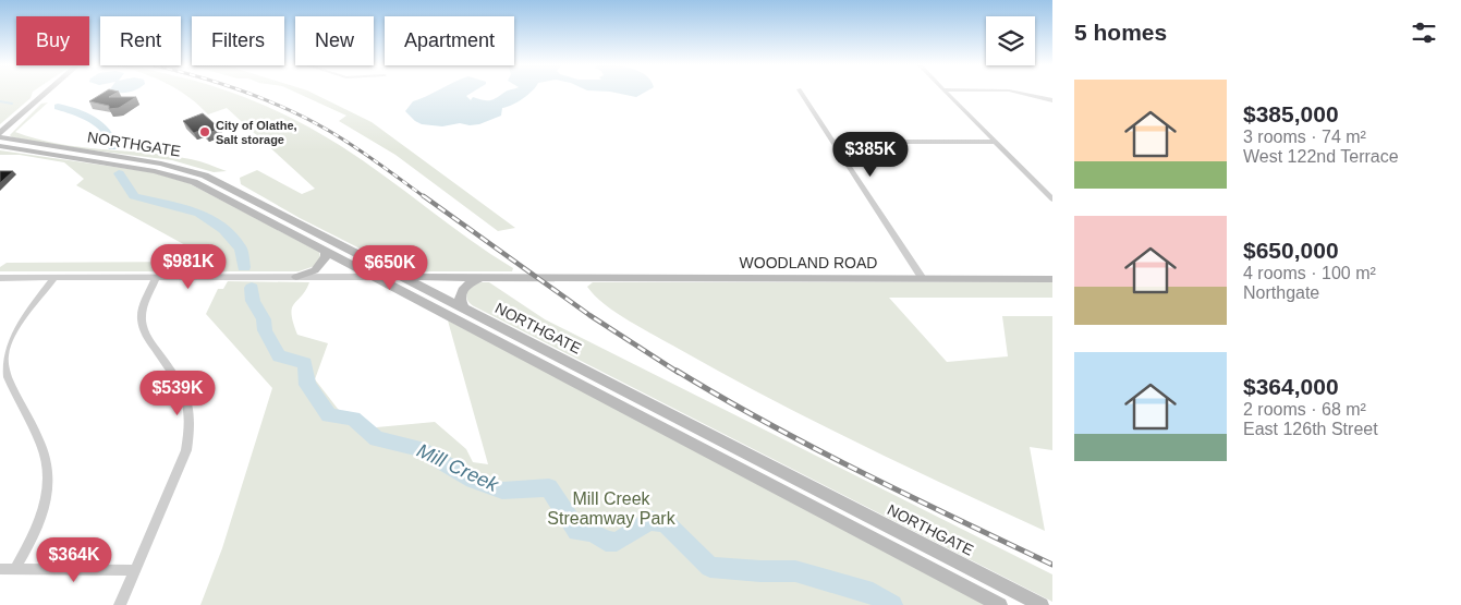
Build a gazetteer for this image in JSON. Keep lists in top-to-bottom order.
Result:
{
  "streets": {
    "main road": ["NORTHGATE", "WOODLAND ROAD"]
  },
  "crossings": [
    ["NORTHGATE", "WOODLAND ROAD"]
  ],
  "water": ["Mill Creek"],
  "parks": ["Mill Creek Streamway Park"],
  "places": ["City of Olathe, Salt storage"],
  "page": {
    "heading": "5 homes",
    "chip": [
      "Buy",
      "Rent",
      "Filters",
      "New",
      "Apartment"
    ],
    "list": [
      {
        "name": "$385,000",
        "note": "3 rooms · 74 m² · West 122nd Terrace"
      },
      {
        "name": "$650,000",
        "note": "4 rooms · 100 m² · Northgate"
      },
      {
        "name": "$364,000",
        "note": "2 rooms · 68 m² · East 126th Street"
      }
    ],
    "price": [
      "$385K",
      "$981K",
      "$650K",
      "$539K",
      "$364K"
    ]
  }
}
